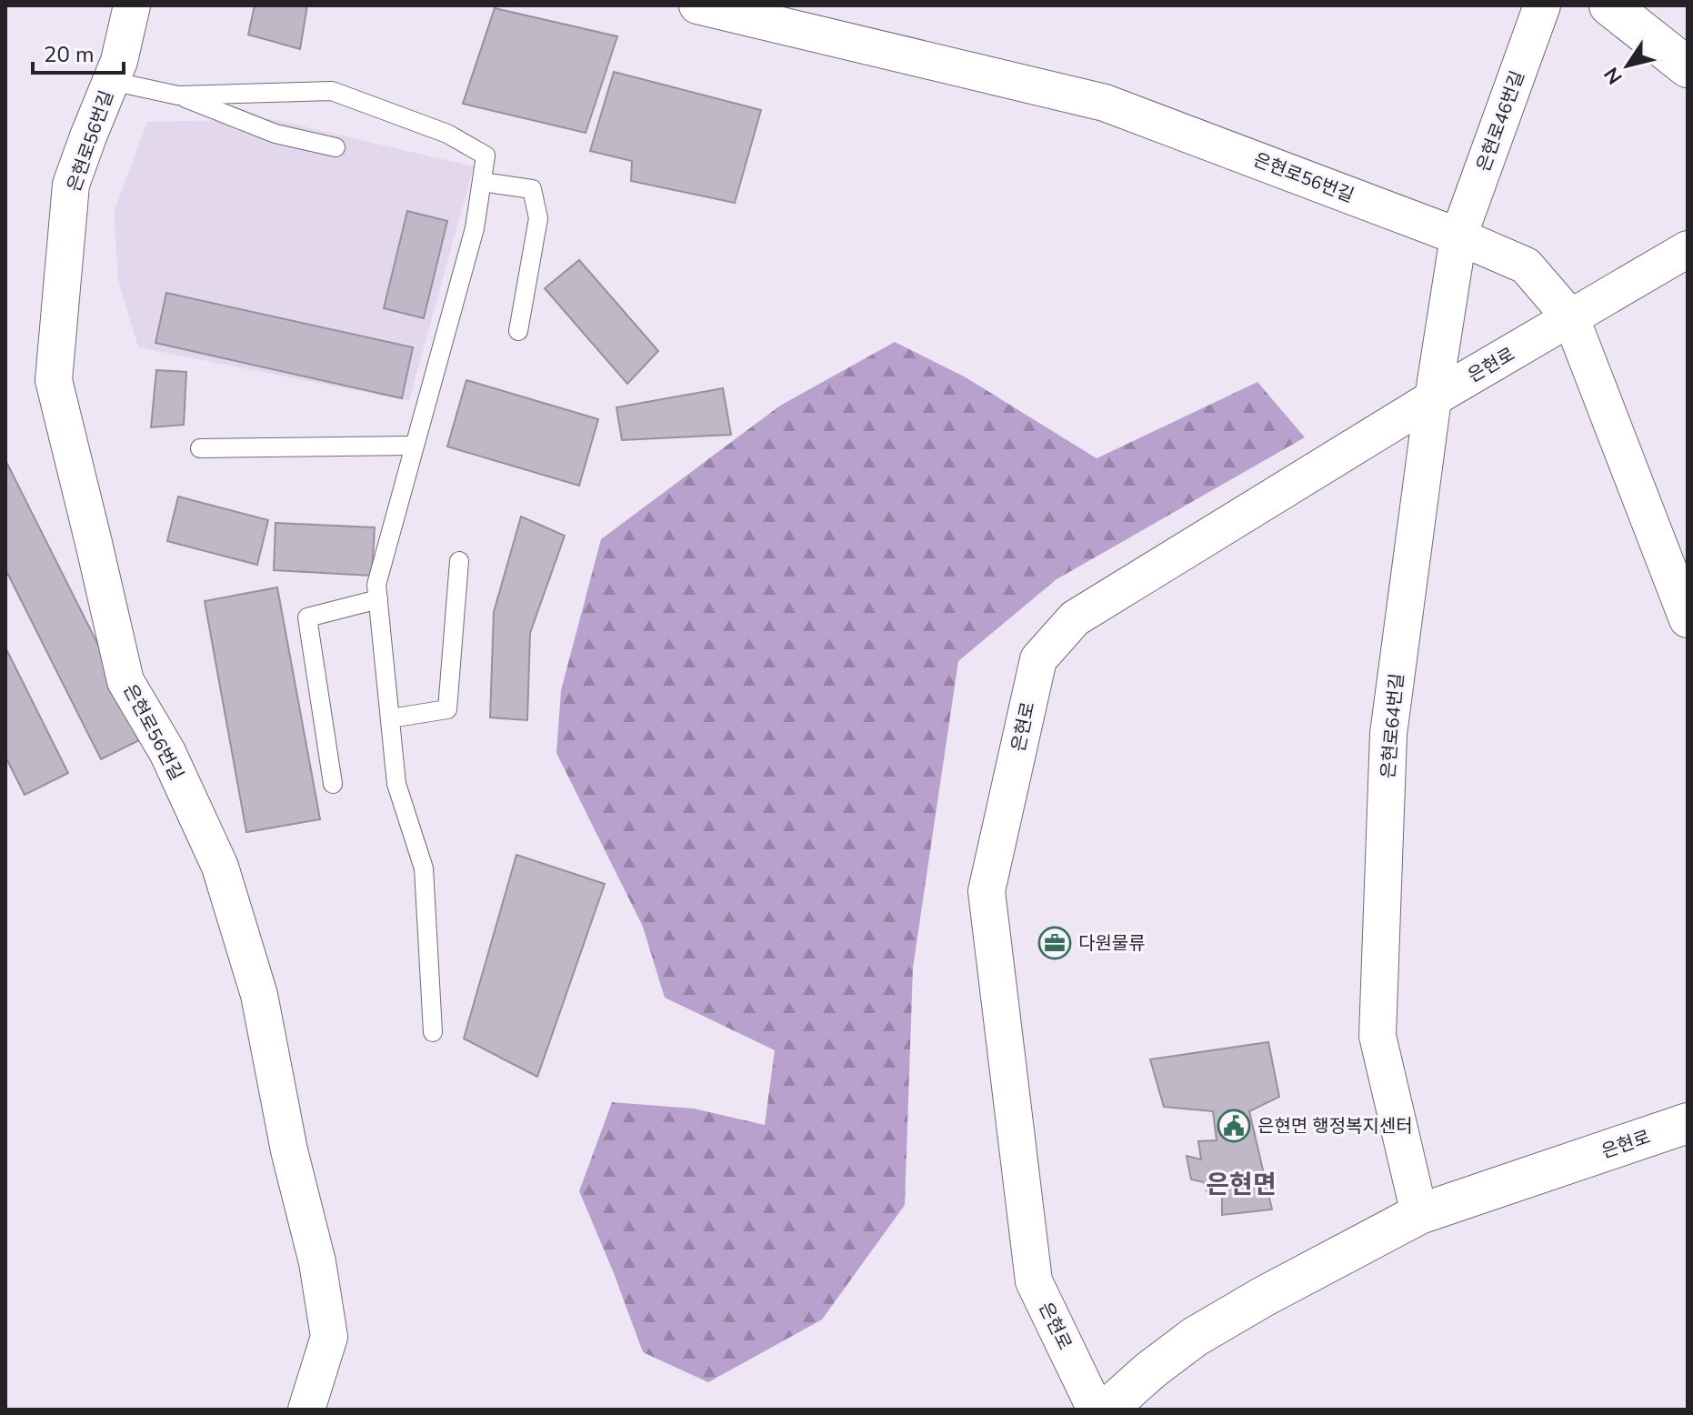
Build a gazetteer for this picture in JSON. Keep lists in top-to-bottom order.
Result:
{
  "streets": {
    "main road": ["은현로"],
    "street": ["은현로46번길", "은현로56번길", "은현로64번길"]
  },
  "crossings": [
    ["은현로46번길", "은현로56번길"],
    ["은현로46번길", "은현로64번길"],
    ["은현로56번길", "은현로"],
    ["은현로56번길", "은현로64번길"],
    ["은현로", "은현로64번길"]
  ],
  "districts": ["은현면"],
  "places": {
    "office": ["다원물류"],
    "public building": ["은현면 행정복지센터"]
  },
  "scale_bar": "20 m",
  "north": "bottom left"
}
